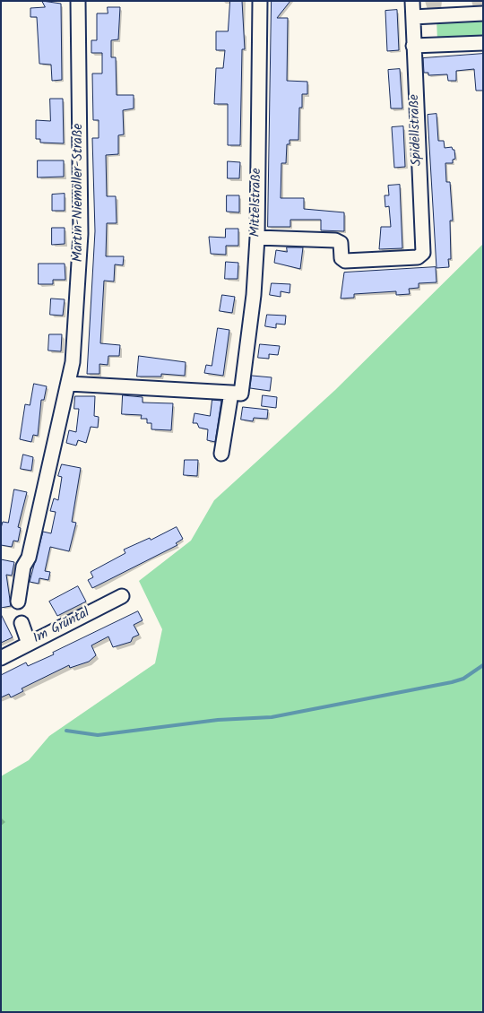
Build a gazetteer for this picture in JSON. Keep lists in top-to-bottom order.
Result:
{
  "streets": {
    "street": [
      "Spidellstraße",
      "Martin-Niemöller-Straße",
      "Mittelstraße",
      "Im Grüntal"
    ]
  },
  "crossings": [
    ["Spidellstraße", "Mittelstraße"]
  ]
}
